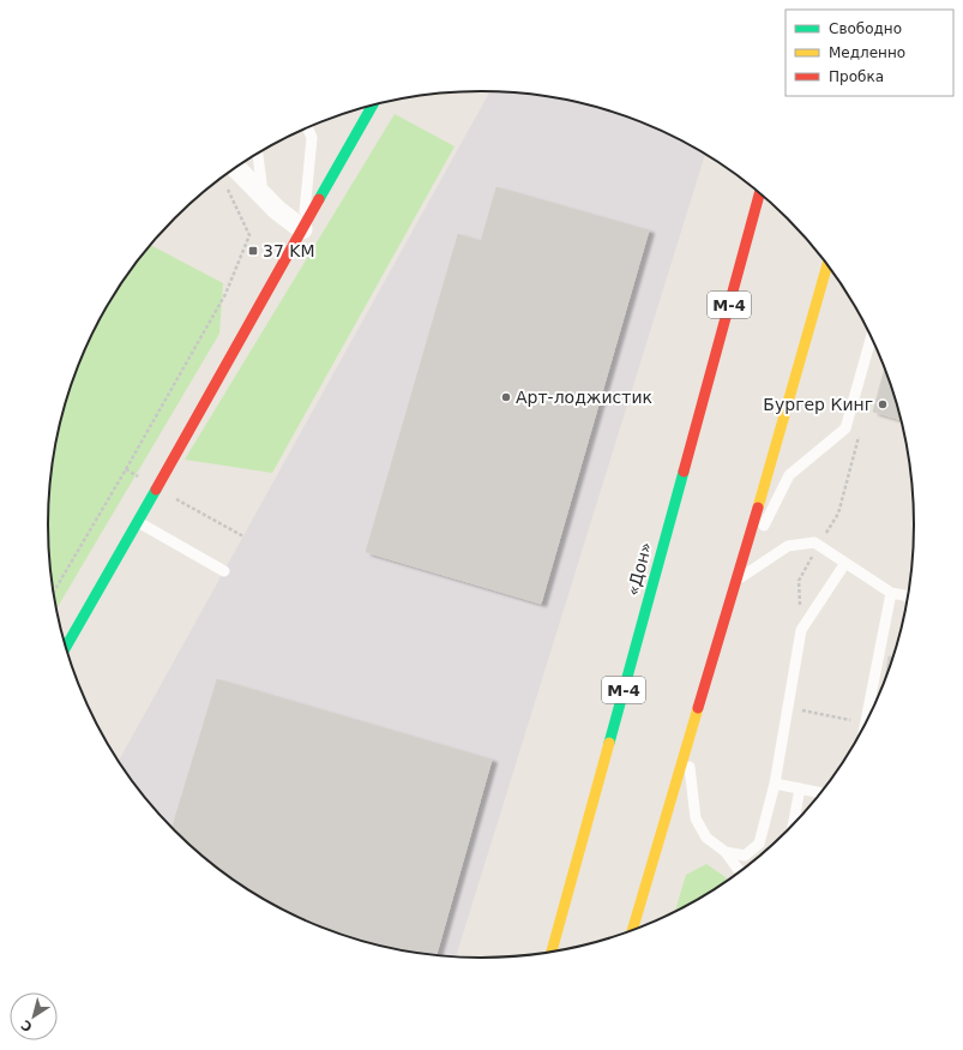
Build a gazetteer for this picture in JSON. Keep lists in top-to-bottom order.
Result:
{
  "streets": {
    "main road": ["М-4", "«Дон»"]
  },
  "places": {
    "transit": ["37 KM"],
    "other": ["Арт-лоджистик", "Бургер Кинг"]
  },
  "legend": ["Свободно", "Медленно", "Пробка"],
  "north": "bottom left"
}
